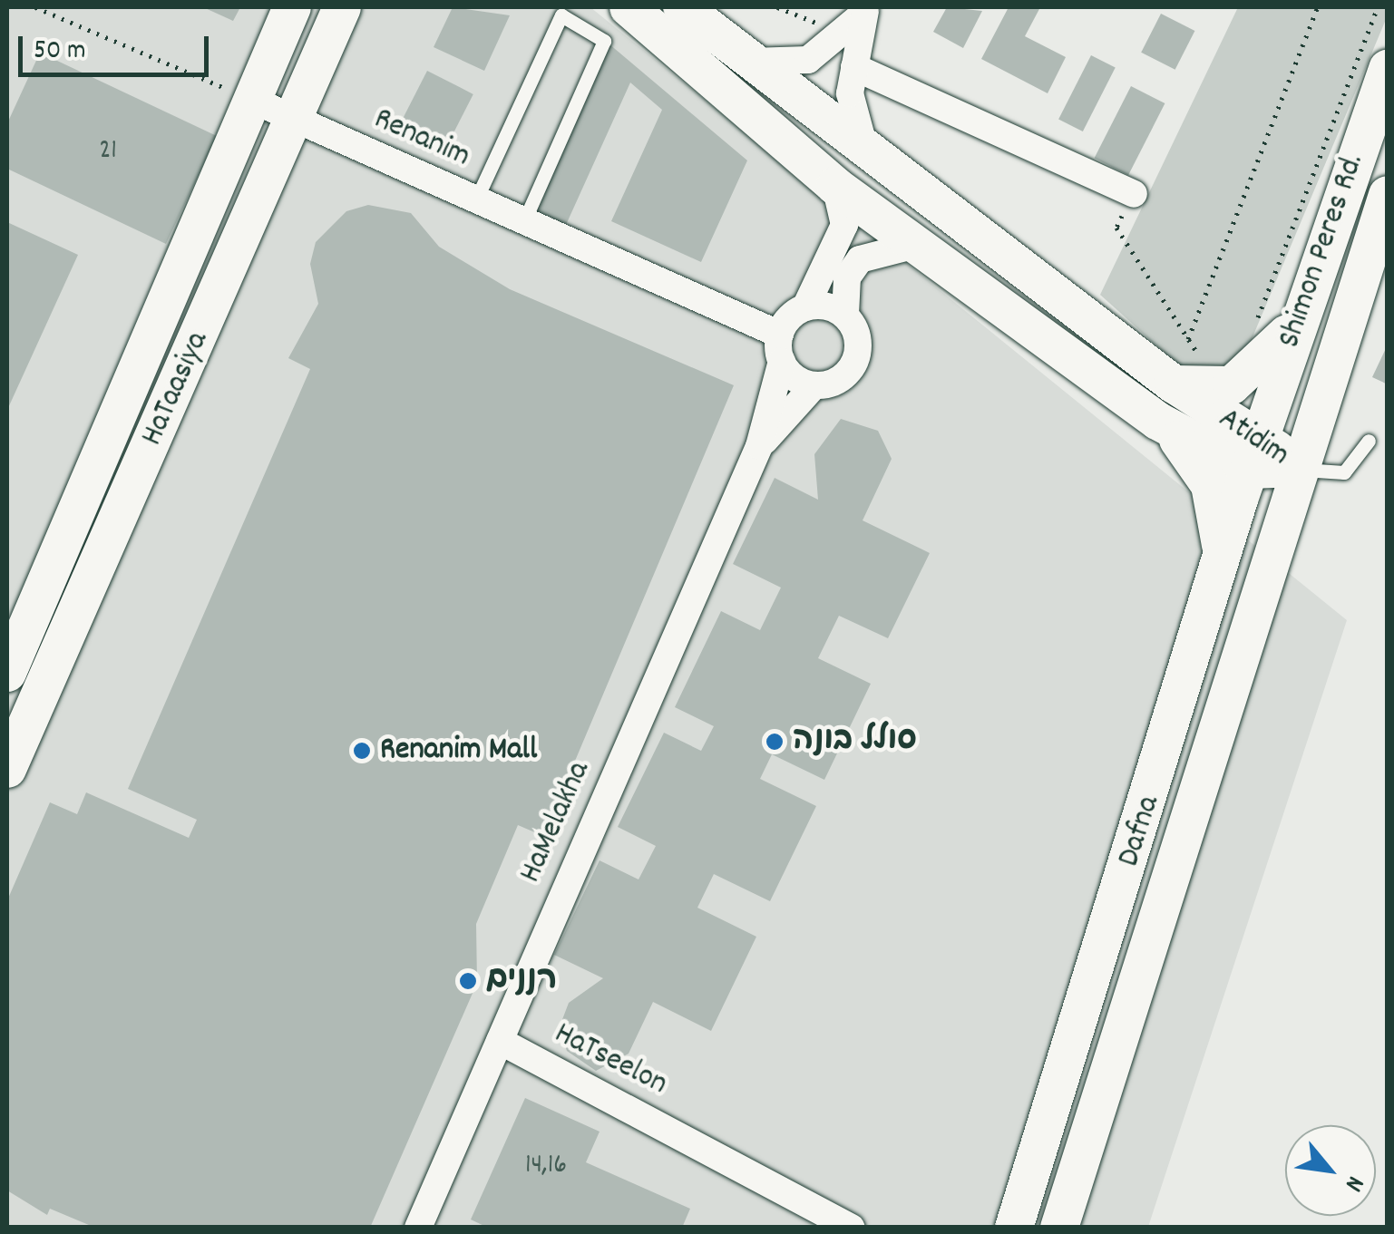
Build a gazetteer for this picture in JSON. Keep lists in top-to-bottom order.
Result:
{
  "streets": {
    "street": [
      "Renanim",
      "Shimon Peres Rd.",
      "HaTaasiya",
      "Atidim",
      "HaMelakha",
      "Dafna",
      "HaTseelon"
    ]
  },
  "crossings": [
    ["Renanim", "HaTaasiya"],
    ["Renanim", "HaMelakha"],
    ["Shimon Peres Rd.", "Atidim"],
    ["Shimon Peres Rd.", "Dafna"],
    ["Atidim", "Dafna"],
    ["HaMelakha", "HaTseelon"]
  ],
  "places": ["סולל בונה", "Renanim Mall", "רננים"],
  "house_numbers": ["21", "14,16"],
  "scale_bar": "50 m",
  "north": "bottom right"
}
